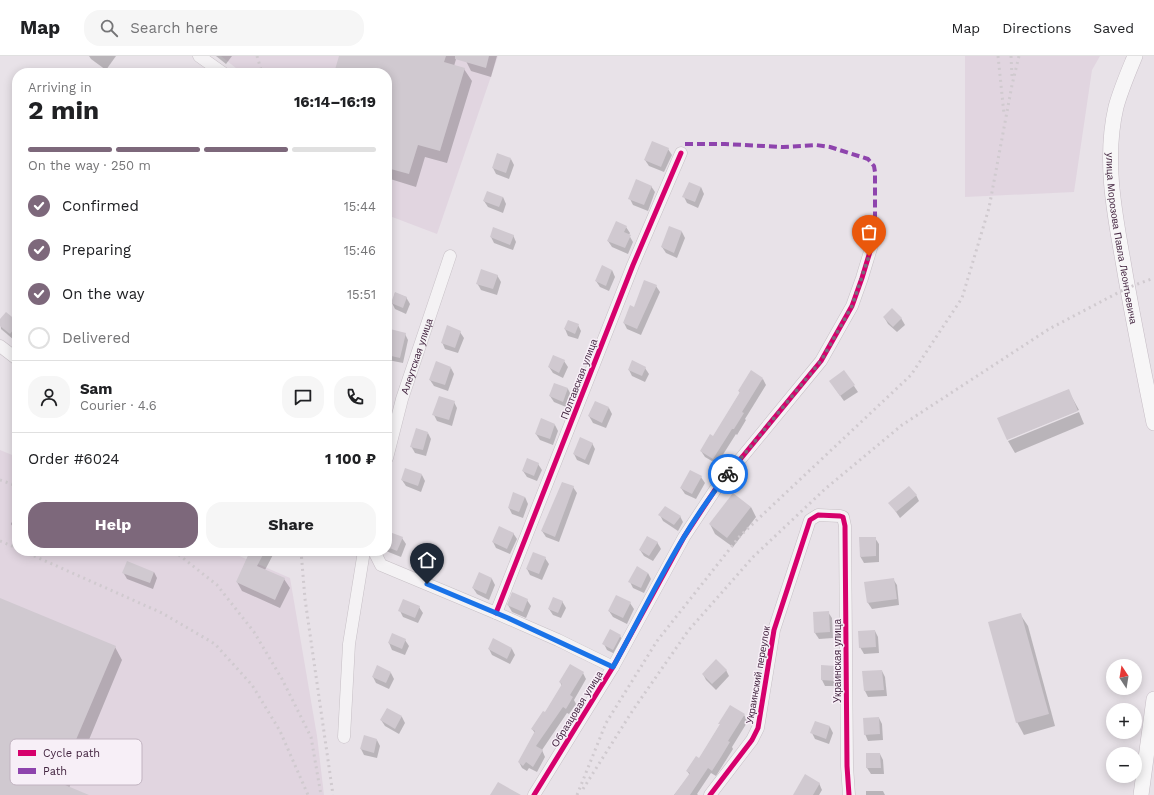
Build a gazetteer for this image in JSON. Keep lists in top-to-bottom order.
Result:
{
  "streets": {
    "main road": ["улица Морозова Павла Леонтьевича"],
    "street": [
      "Алеутская улица",
      "Полтавская улица",
      "Украинская улица",
      "Украинский переулок",
      "Образцовая улица"
    ]
  },
  "crossings": [
    ["Украинская улица", "Украинский переулок"]
  ],
  "legend": ["Cycle path", "Path"],
  "north": "top",
  "page": {
    "header": "Map",
    "search": "Search here",
    "nav": ["Map", "Directions", "Saved"],
    "heading": ["2 min", "Arriving in", "16:14–16:19"],
    "panel": [
      "Sam",
      "Courier · 4.6",
      "Order #6024",
      "1 100 ₽"
    ],
    "bar": "On the way · 250 m",
    "list": [
      ["Confirmed", "15:44"],
      ["Preparing", "15:46"],
      ["On the way", "15:51"],
      "Delivered"
    ],
    "buttons": ["Help", "Share"],
    "map_buttons": ["+", "−"]
  }
}
